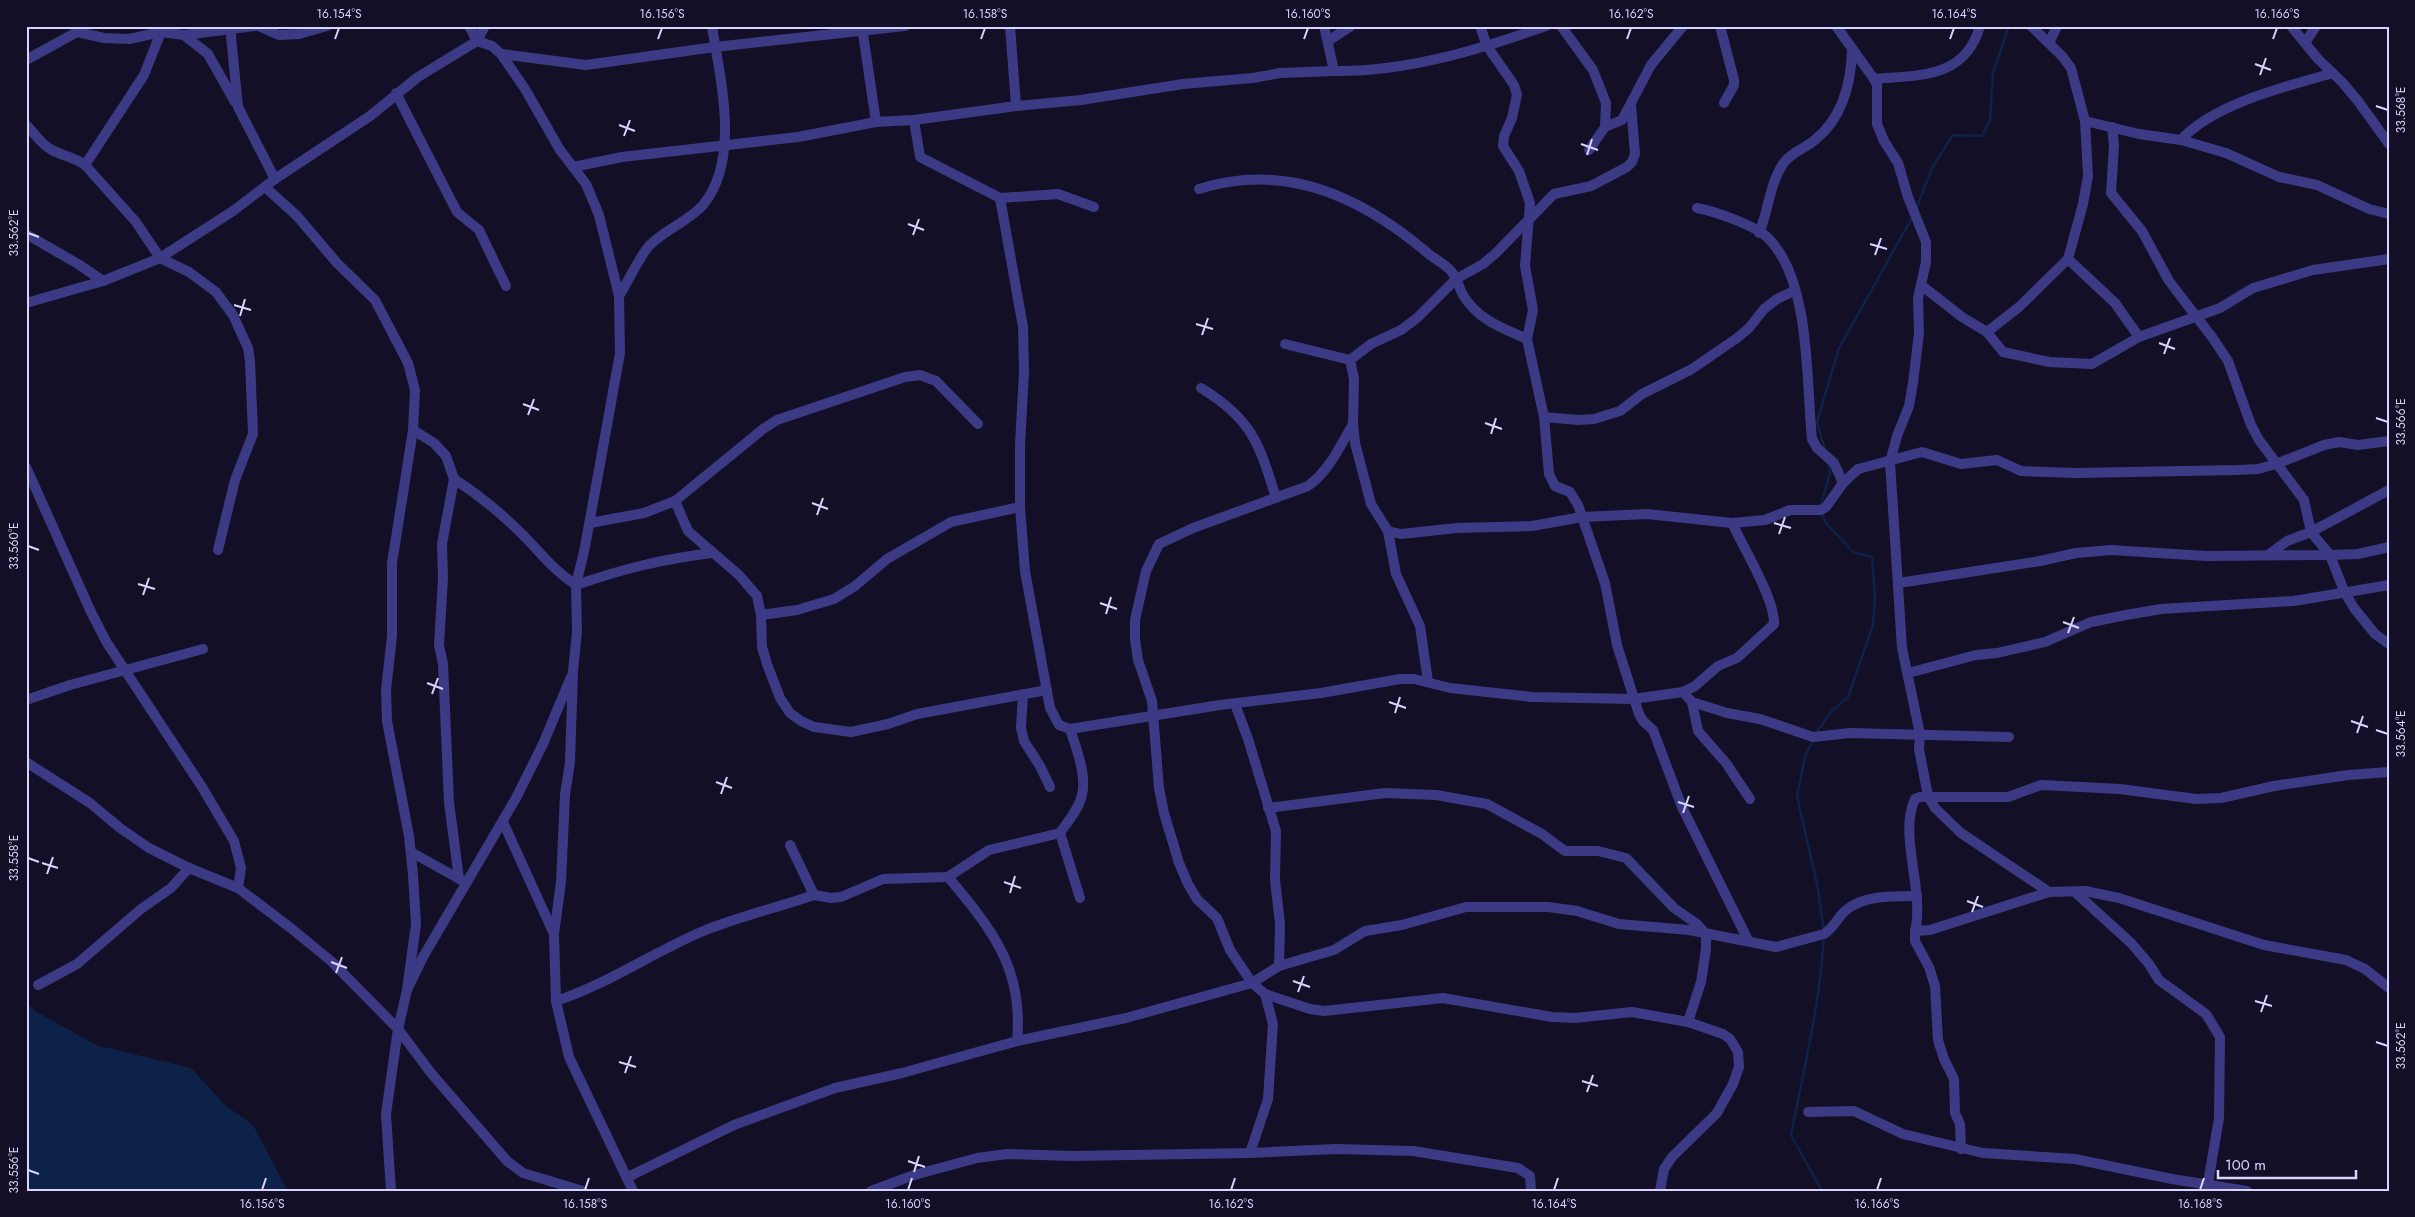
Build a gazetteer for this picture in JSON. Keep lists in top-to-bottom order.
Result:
{
  "scale_bar": "100 m",
  "coordinates": [
    "16.154°S",
    "16.156°S",
    "16.158°S",
    "16.160°S",
    "16.162°S",
    "16.164°S",
    "16.166°S",
    "33.568°E",
    "33.562°E",
    "33.566°E",
    "33.560°E",
    "33.564°E",
    "33.558°E",
    "33.556°E",
    "16.168°S"
  ]
}
